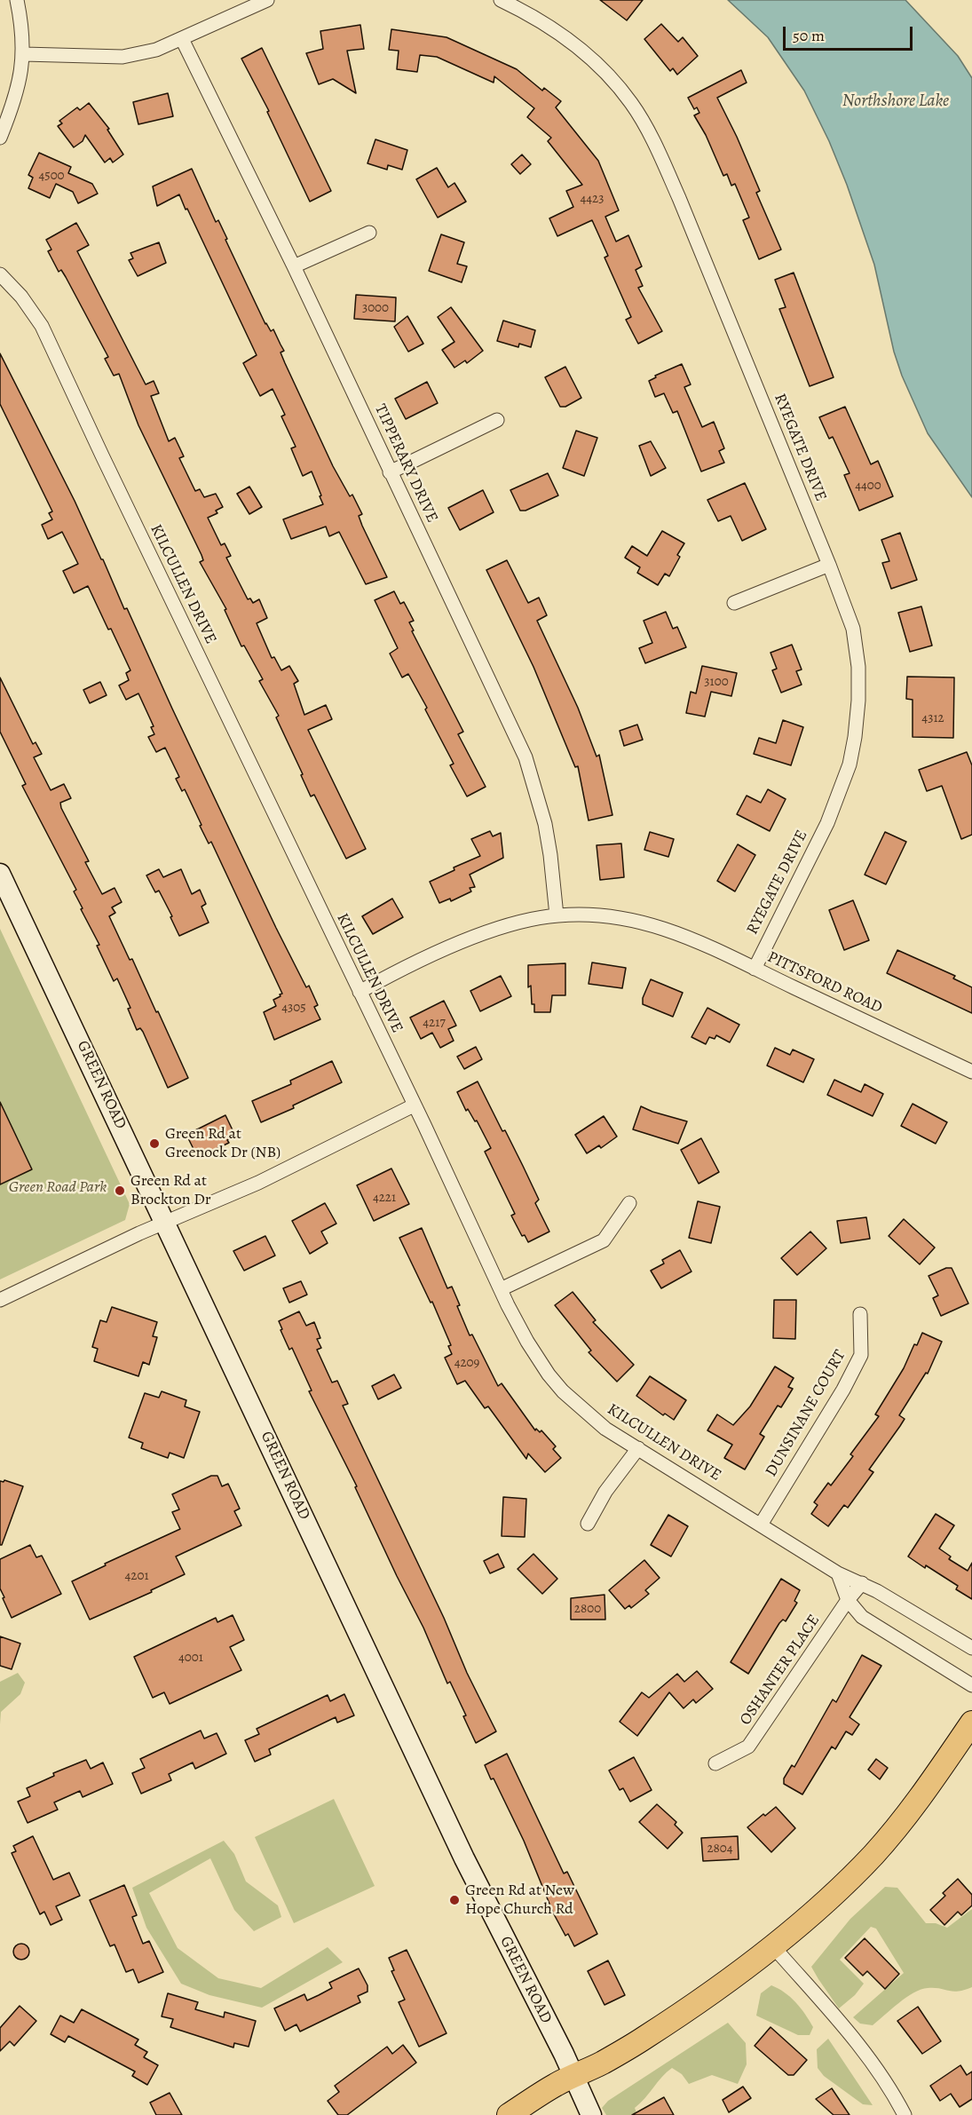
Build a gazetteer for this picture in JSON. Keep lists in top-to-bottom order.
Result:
{
  "streets": {
    "street": [
      "RYEGATE DRIVE",
      "TIPPERARY DRIVE",
      "KILCULLEN DRIVE",
      "PITTSFORD ROAD",
      "GREEN ROAD",
      "DUNSINANE COURT",
      "OSHANTER PLACE"
    ]
  },
  "crossings": [
    ["RYEGATE DRIVE", "PITTSFORD ROAD"],
    ["TIPPERARY DRIVE", "PITTSFORD ROAD"],
    ["KILCULLEN DRIVE", "PITTSFORD ROAD"],
    ["KILCULLEN DRIVE", "DUNSINANE COURT"],
    ["KILCULLEN DRIVE", "OSHANTER PLACE"]
  ],
  "water": ["Northshore Lake"],
  "parks": ["Green Road Park"],
  "places": ["Green Rd at Greenock Dr (NB)", "Green Rd at Brockton Dr", "Green Rd at New Hope Church Rd"],
  "house_numbers": [
    "4500",
    "4423",
    "3000",
    "4400",
    "3100",
    "4312",
    "4305",
    "4217",
    "4221",
    "4209",
    "4201",
    "2800",
    "4001",
    "2804"
  ],
  "scale_bar": "50 m"
}
